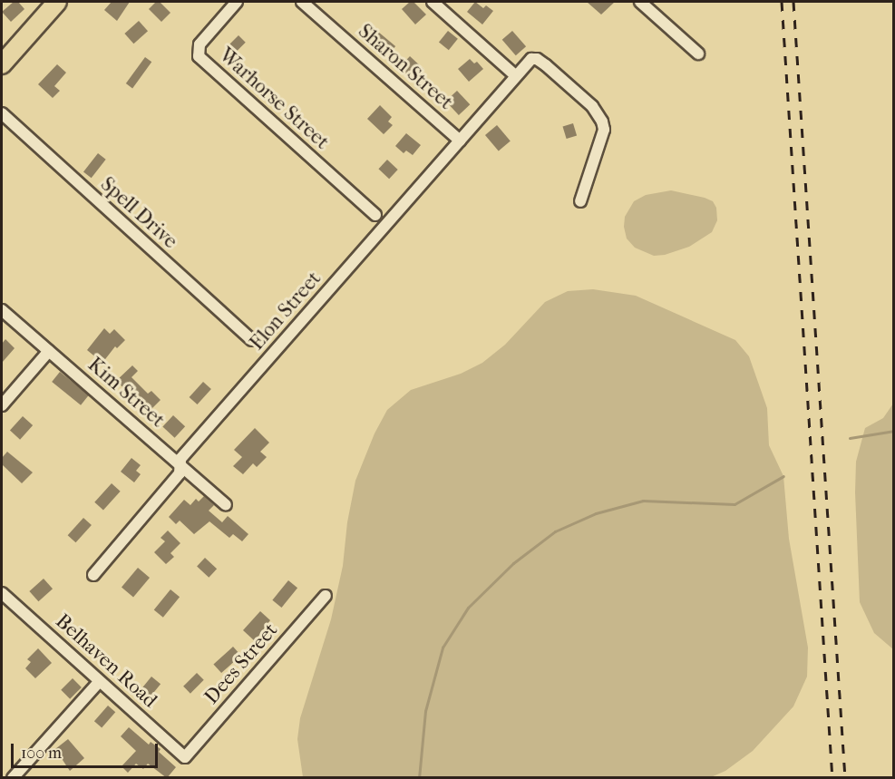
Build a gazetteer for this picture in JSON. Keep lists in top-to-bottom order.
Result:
{
  "streets": {
    "street": [
      "Sharon Street",
      "Warhorse Street",
      "Spell Drive",
      "Elon Street",
      "Kim Street",
      "Belhaven Road",
      "Dees Street"
    ]
  },
  "crossings": [
    ["Sharon Street", "Elon Street"],
    ["Elon Street", "Kim Street"],
    ["Belhaven Road", "Dees Street"]
  ],
  "scale_bar": "100 m"
}
